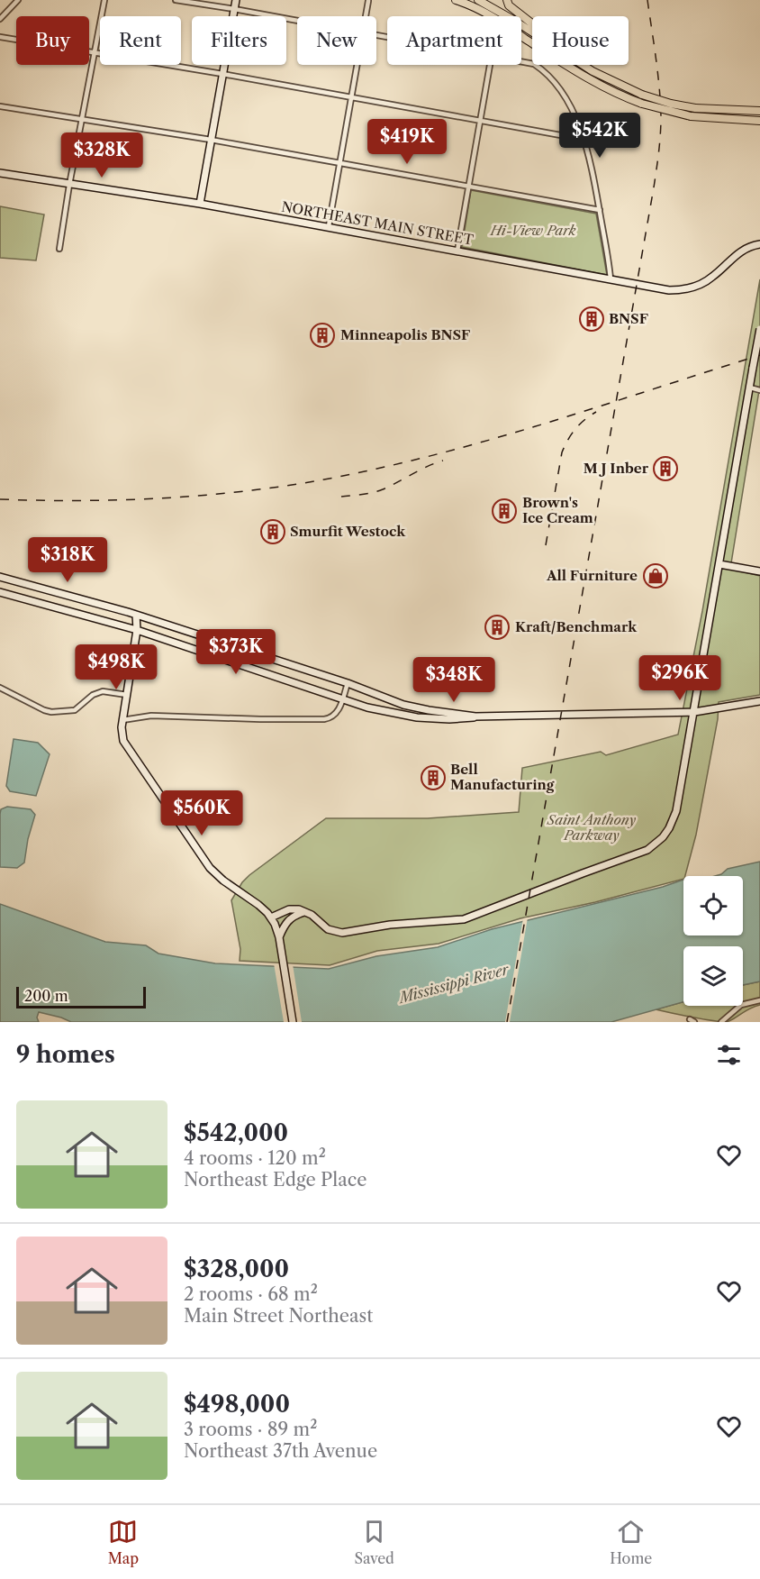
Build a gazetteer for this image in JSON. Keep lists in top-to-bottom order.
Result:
{
  "streets": {
    "street": ["NORTHEAST MAIN STREET"]
  },
  "water": ["Mississippi River"],
  "parks": ["Hi-View Park", "Saint Anthony Parkway"],
  "places": {
    "building": [
      "BNSF",
      "Minneapolis BNSF",
      "M J Inber",
      "Brown's Ice Cream",
      "Smurfit Westock",
      "Kraft/Benchmark",
      "Bell Manufacturing"
    ],
    "shop": ["All Furniture"]
  },
  "scale_bar": "200 m",
  "page": {
    "chip": [
      "Buy",
      "Rent",
      "Filters",
      "New",
      "Apartment",
      "House"
    ],
    "price": [
      "$542K",
      "$419K",
      "$328K",
      "$318K",
      "$373K",
      "$498K",
      "$296K",
      "$348K",
      "$560K"
    ],
    "scale": "200 m",
    "heading": "9 homes",
    "list": [
      {
        "name": "$542,000",
        "note": "4 rooms · 120 m² · Northeast Edge Place"
      },
      {
        "name": "$328,000",
        "note": "2 rooms · 68 m² · Main Street Northeast"
      },
      {
        "name": "$498,000",
        "note": "3 rooms · 89 m² · Northeast 37th Avenue"
      }
    ],
    "tabs": ["Map", "Saved", "Home"]
  }
}
